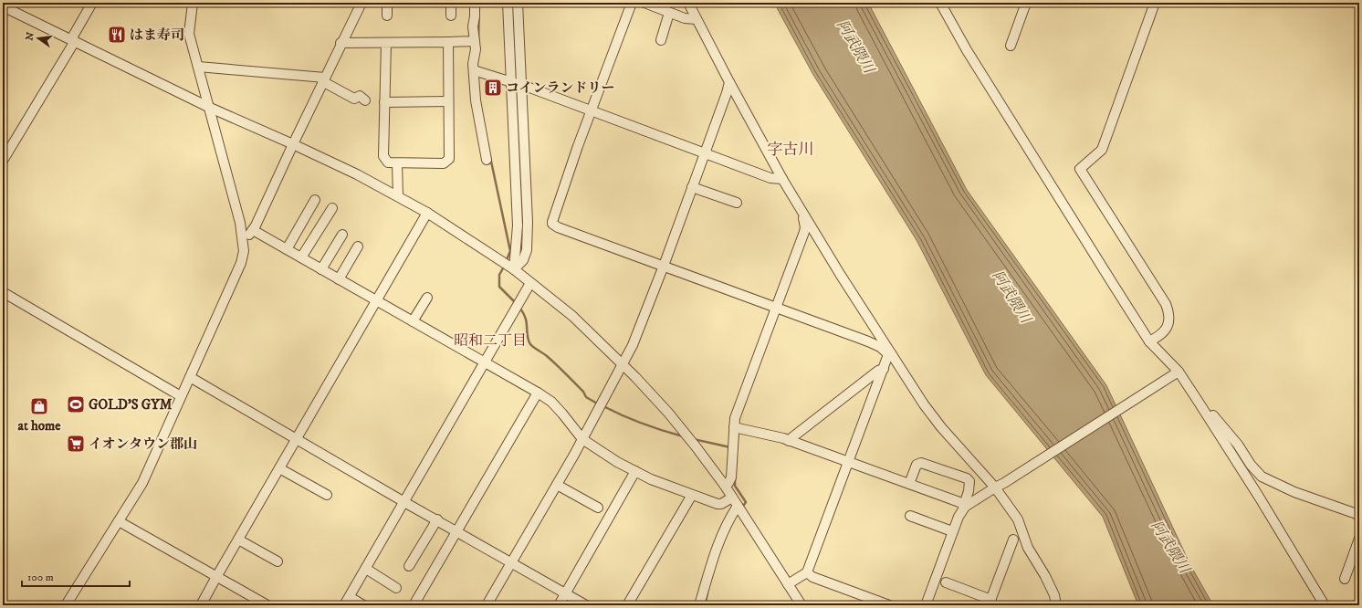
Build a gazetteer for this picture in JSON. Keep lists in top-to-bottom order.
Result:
{
  "districts": ["字古川", "昭和二丁目"],
  "water": ["阿武隈川"],
  "places": {
    "restaurant": ["はま寿司"],
    "building": ["コインランドリー"],
    "sports": ["GOLD'S GYM"],
    "shop": ["at home"],
    "supermarket": ["イオンタウン郡山"]
  },
  "scale_bar": "100 m",
  "north": "left"
}
